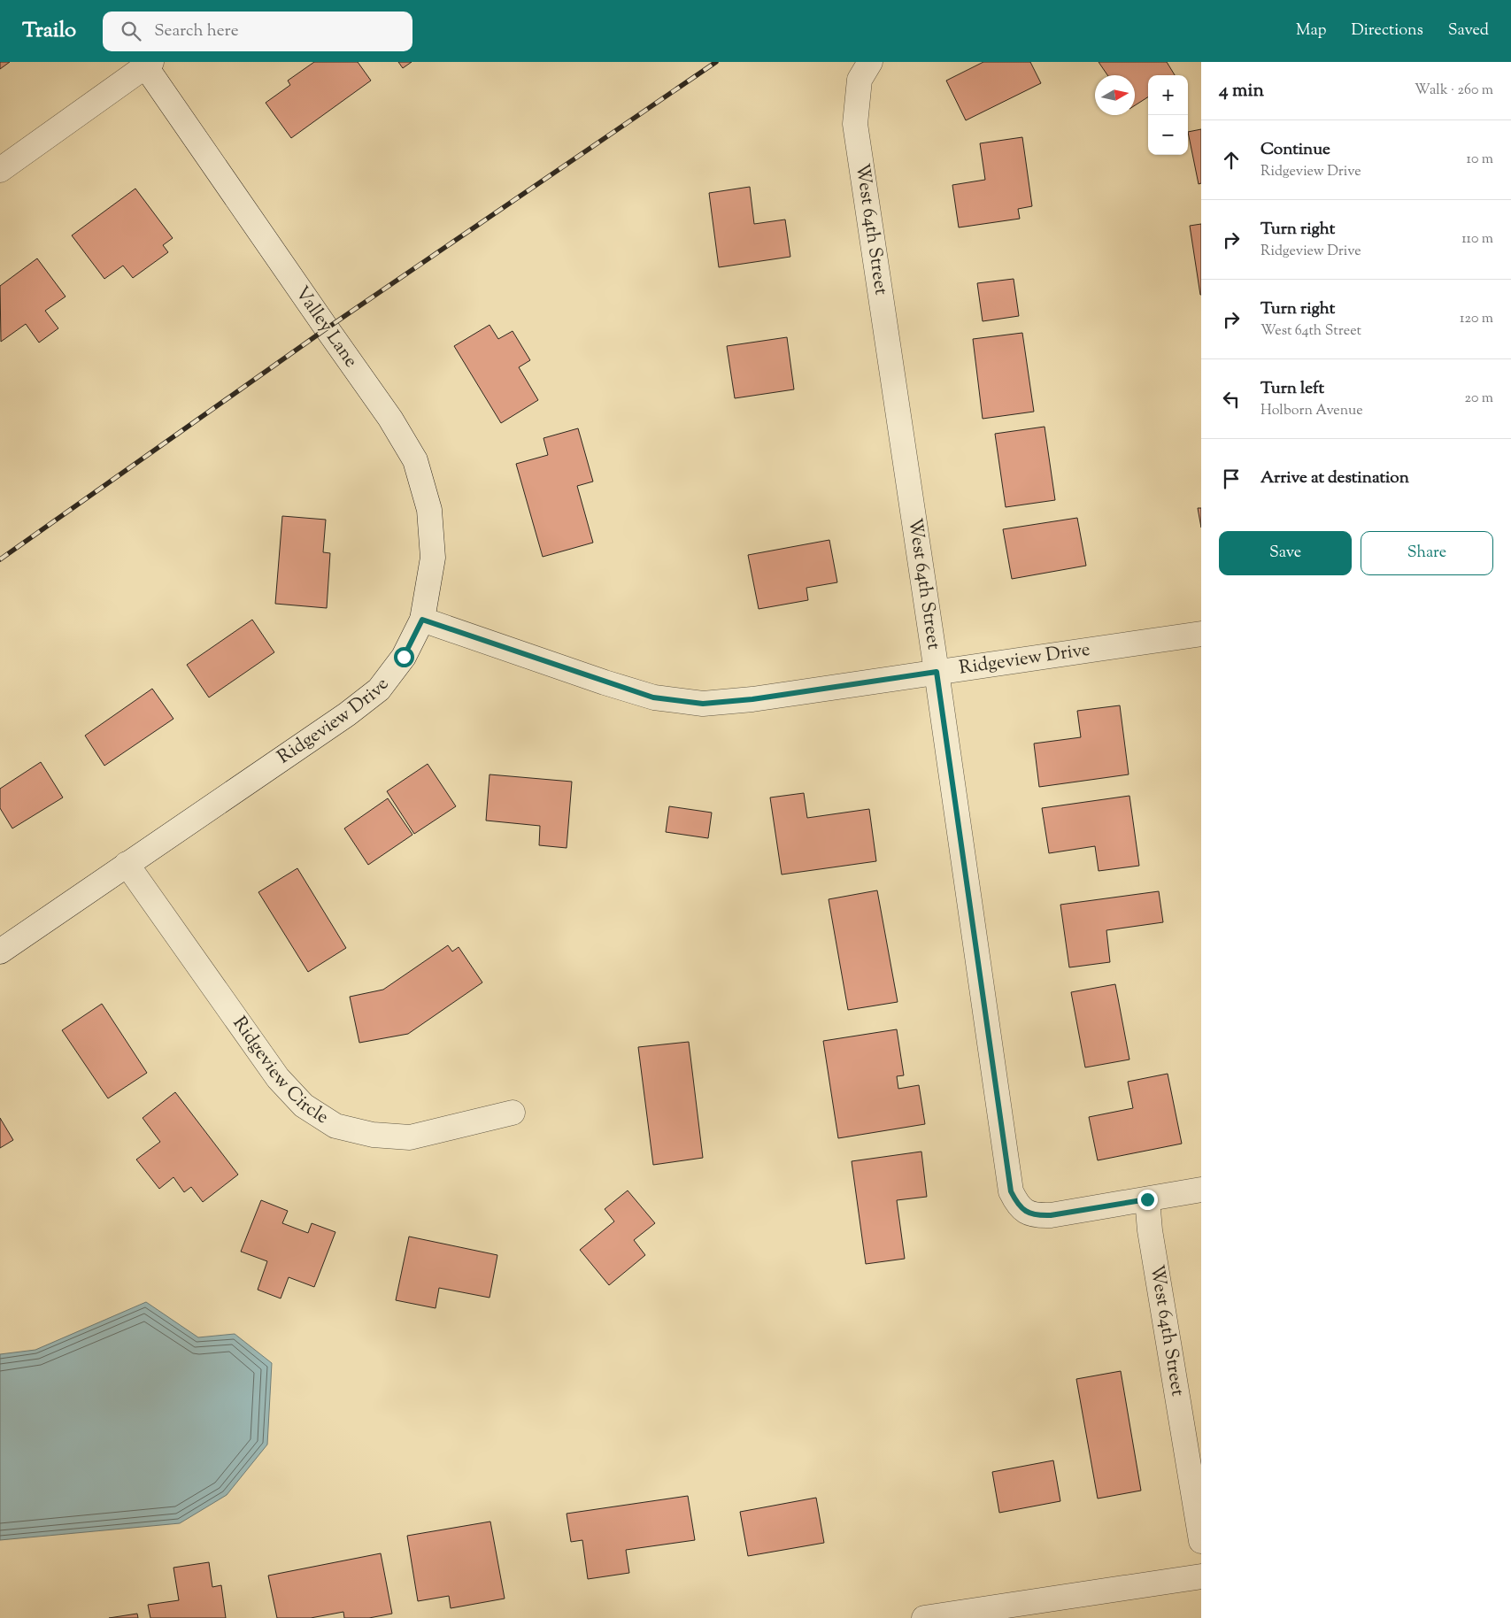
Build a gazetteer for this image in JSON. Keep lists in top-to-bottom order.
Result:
{
  "streets": {
    "street": [
      "West 64th Street",
      "Valley Lane",
      "Ridgeview Drive",
      "Ridgeview Circle"
    ]
  },
  "crossings": [
    ["West 64th Street", "Ridgeview Drive"],
    ["Valley Lane", "Ridgeview Drive"],
    ["Ridgeview Drive", "Ridgeview Circle"]
  ],
  "north": "right",
  "page": {
    "header": "Trailo",
    "search": "Search here",
    "nav": ["Map", "Directions", "Saved"],
    "heading": ["4 min", "Walk · 260 m"],
    "map_buttons": ["+", "−"],
    "list": [
      ["Continue", "Ridgeview Drive", "10 m"],
      ["Turn right", "Ridgeview Drive", "110 m"],
      ["Turn right", "West 64th Street", "120 m"],
      ["Turn left", "Holborn Avenue", "20 m"],
      "Arrive at destination"
    ],
    "buttons": ["Save", "Share"]
  }
}
